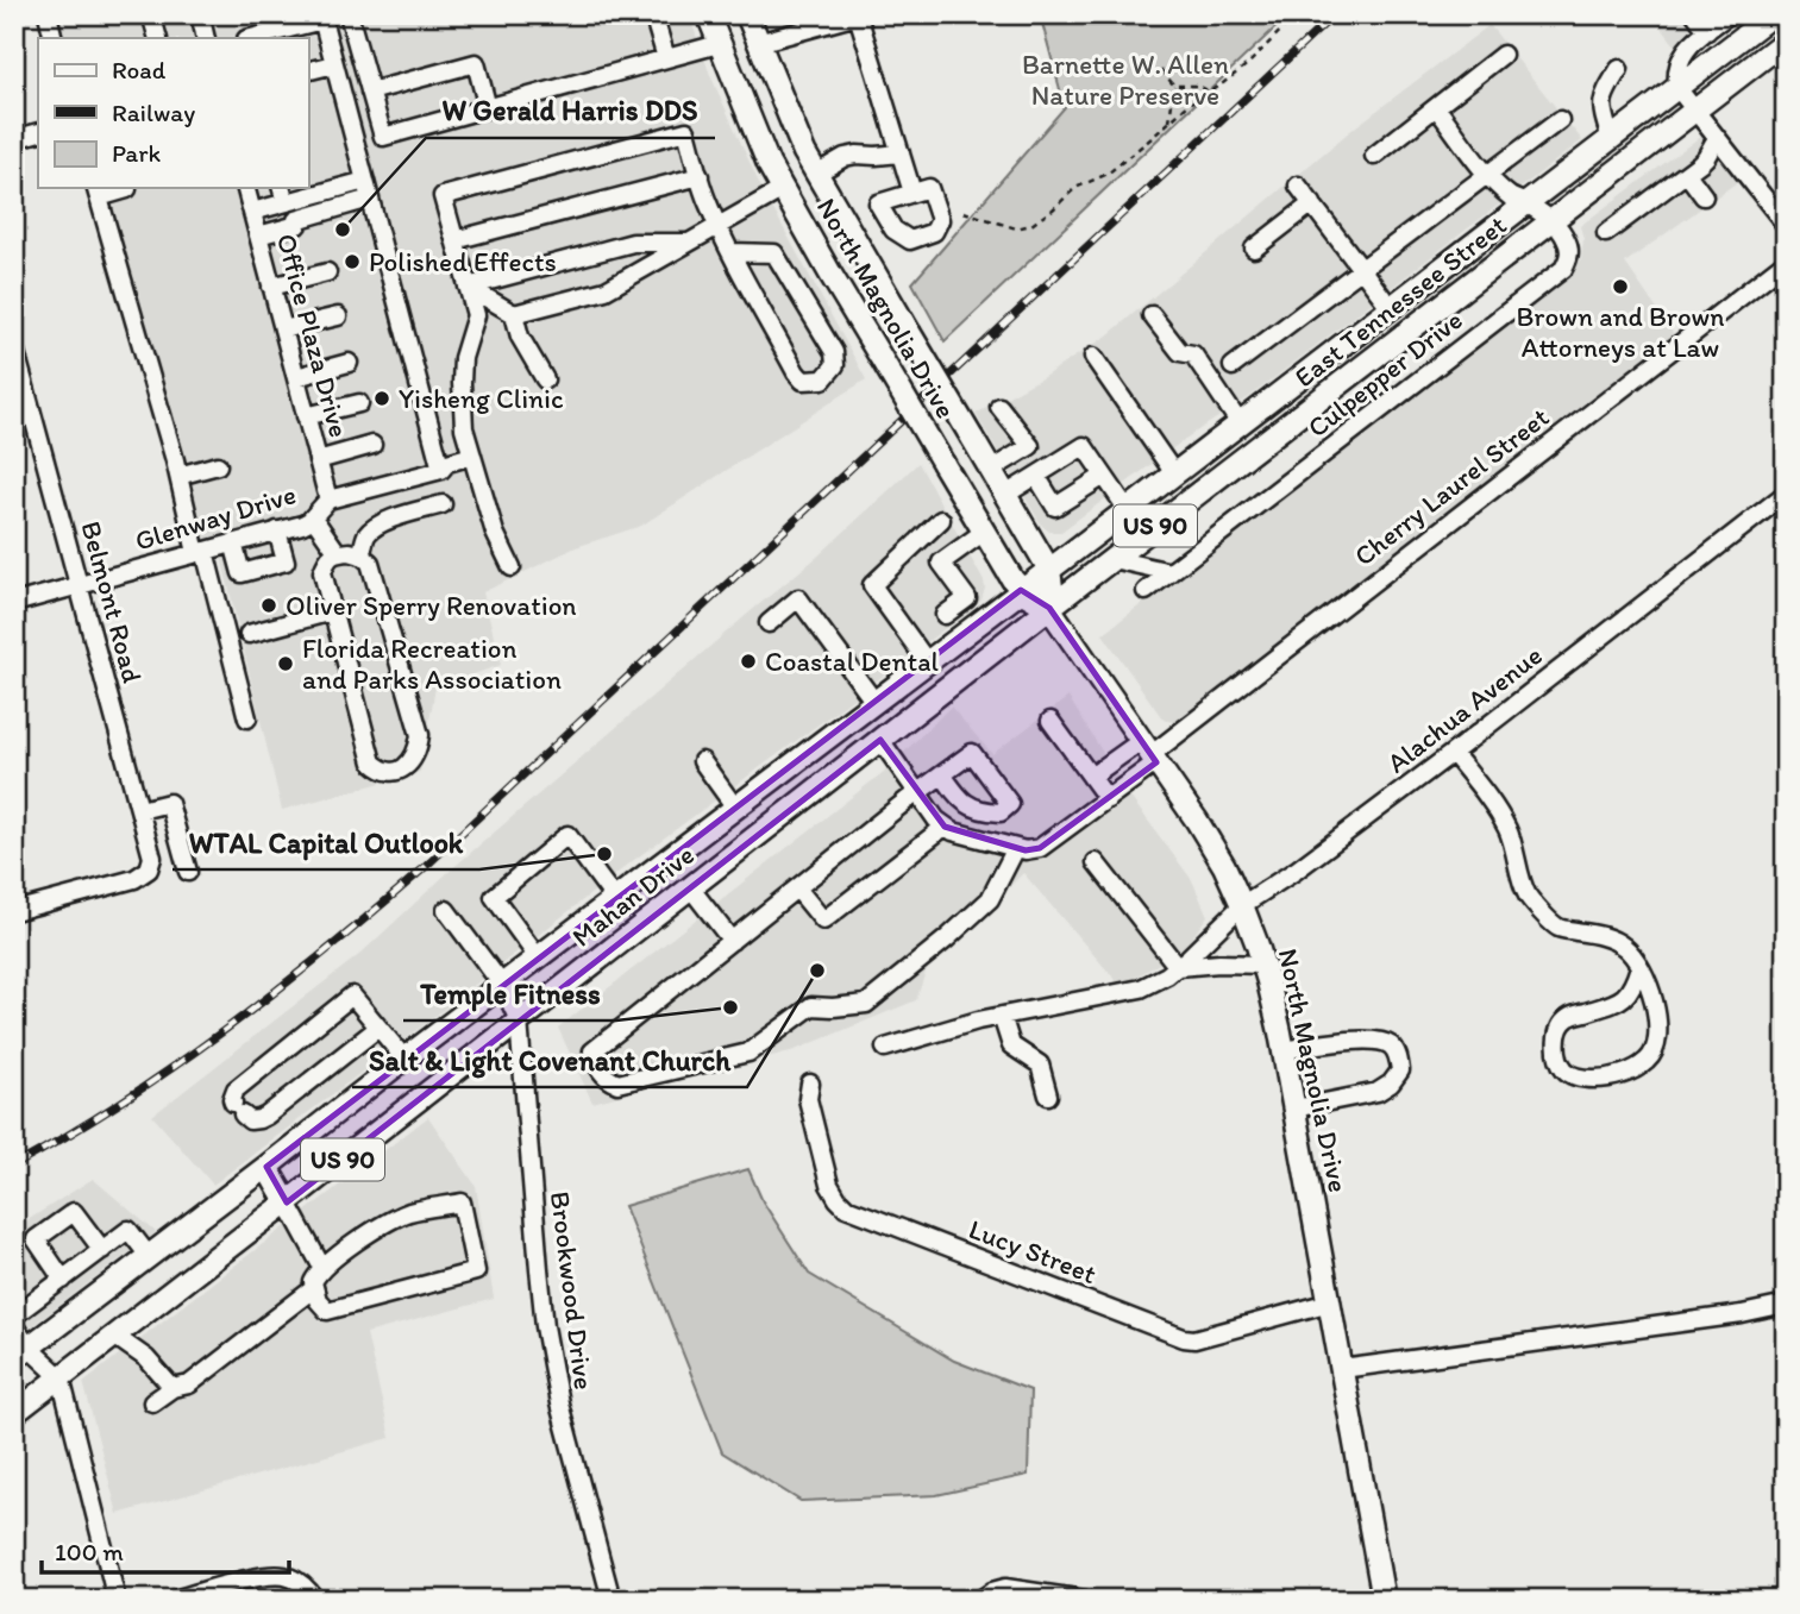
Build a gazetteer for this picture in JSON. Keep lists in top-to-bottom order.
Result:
{
  "streets": {
    "main road": [
      "East Tennessee Street",
      "North Magnolia Drive",
      "US 90",
      "Mahan Drive"
    ],
    "street": [
      "Office Plaza Drive",
      "Culpepper Drive",
      "Cherry Laurel Street",
      "Glenway Drive",
      "Belmont Road",
      "Alachua Avenue",
      "Lucy Street",
      "Brookwood Drive"
    ]
  },
  "crossings": [
    ["East Tennessee Street", "North Magnolia Drive"],
    ["East Tennessee Street", "Culpepper Drive"],
    ["East Tennessee Street", "Mahan Drive"],
    ["North Magnolia Drive", "Cherry Laurel Street"],
    ["North Magnolia Drive", "Alachua Avenue"],
    ["North Magnolia Drive", "Mahan Drive"],
    ["North Magnolia Drive", "Lucy Street"],
    ["Office Plaza Drive", "Glenway Drive"],
    ["Glenway Drive", "Belmont Road"],
    ["Mahan Drive", "Brookwood Drive"]
  ],
  "parks": ["Barnette W. Allen Nature Preserve"],
  "places": [
    "W Gerald Harris DDS",
    "Polished Effects",
    "Brown and Brown Attorneys at Law",
    "Yisheng Clinic",
    "Oliver Sperry Renovation",
    "Coastal Dental",
    "Florida Recreation and Parks Association",
    "WTAL Capital Outlook",
    "Salt & Light Covenant Church",
    "Temple Fitness"
  ],
  "legend": ["Road", "Railway", "Park"],
  "scale_bar": "100 m"
}
